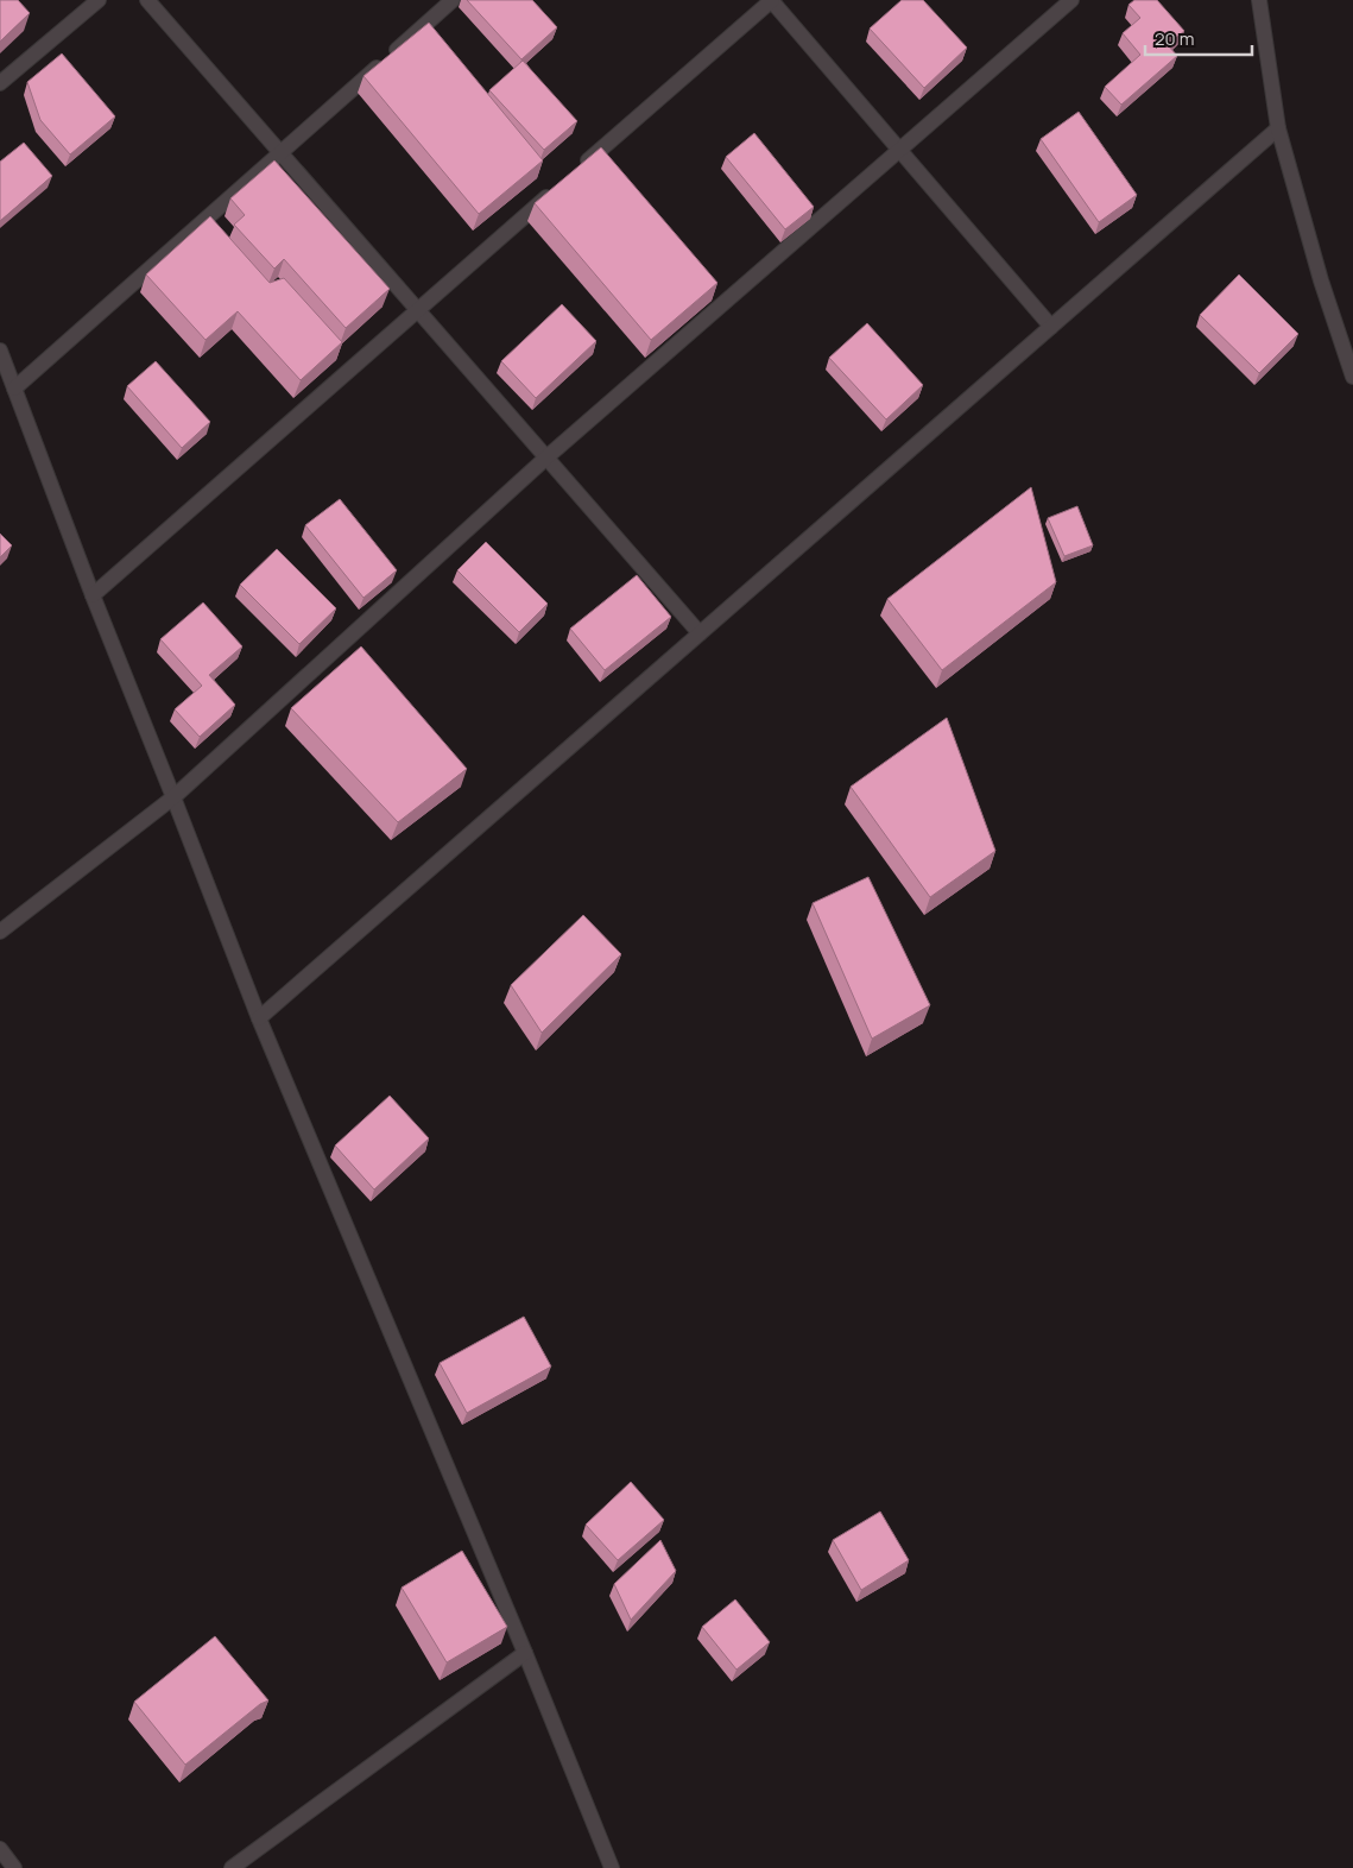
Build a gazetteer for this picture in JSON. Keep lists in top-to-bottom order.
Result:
{
  "scale_bar": "20 m"
}
